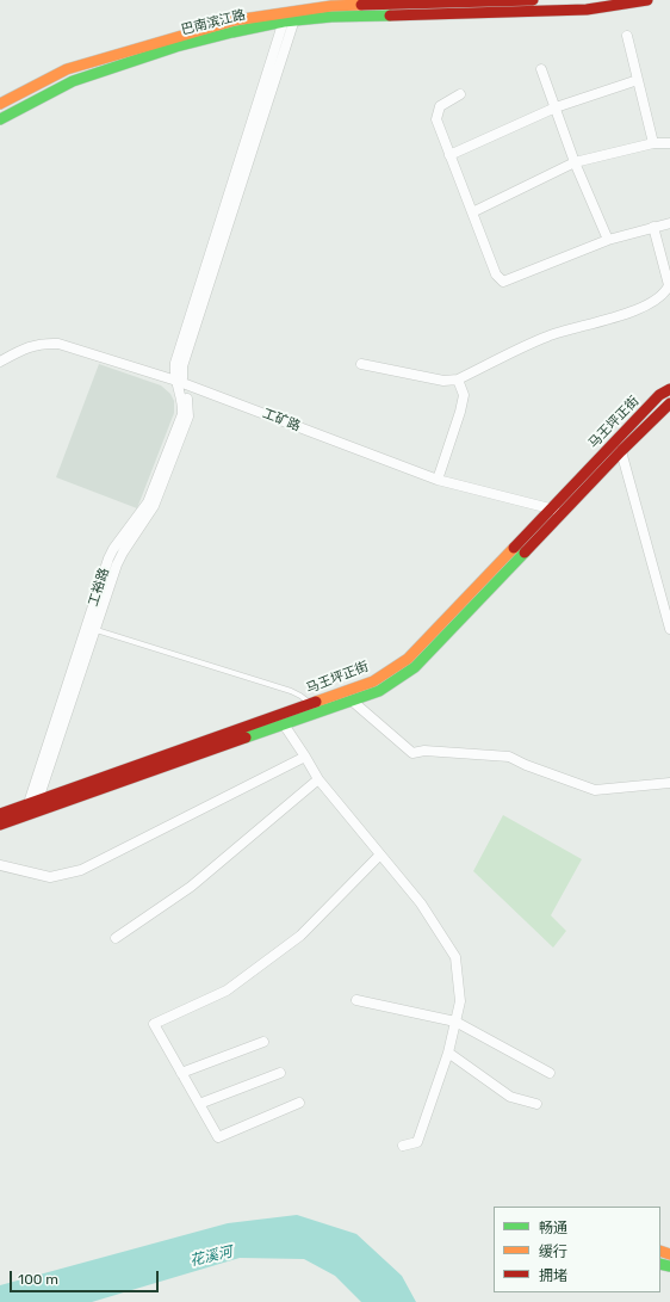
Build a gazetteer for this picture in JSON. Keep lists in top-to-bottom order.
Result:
{
  "streets": {
    "main road": ["巴南滨江路", "马王坪正街"],
    "street": ["工矿路", "工裕路"]
  },
  "crossings": [
    ["工矿路", "马王坪正街"],
    ["工矿路", "工裕路"],
    ["马王坪正街", "工裕路"]
  ],
  "water": ["花溪河"],
  "legend": ["畅通", "缓行", "拥堵"],
  "scale_bar": "100 m"
}
